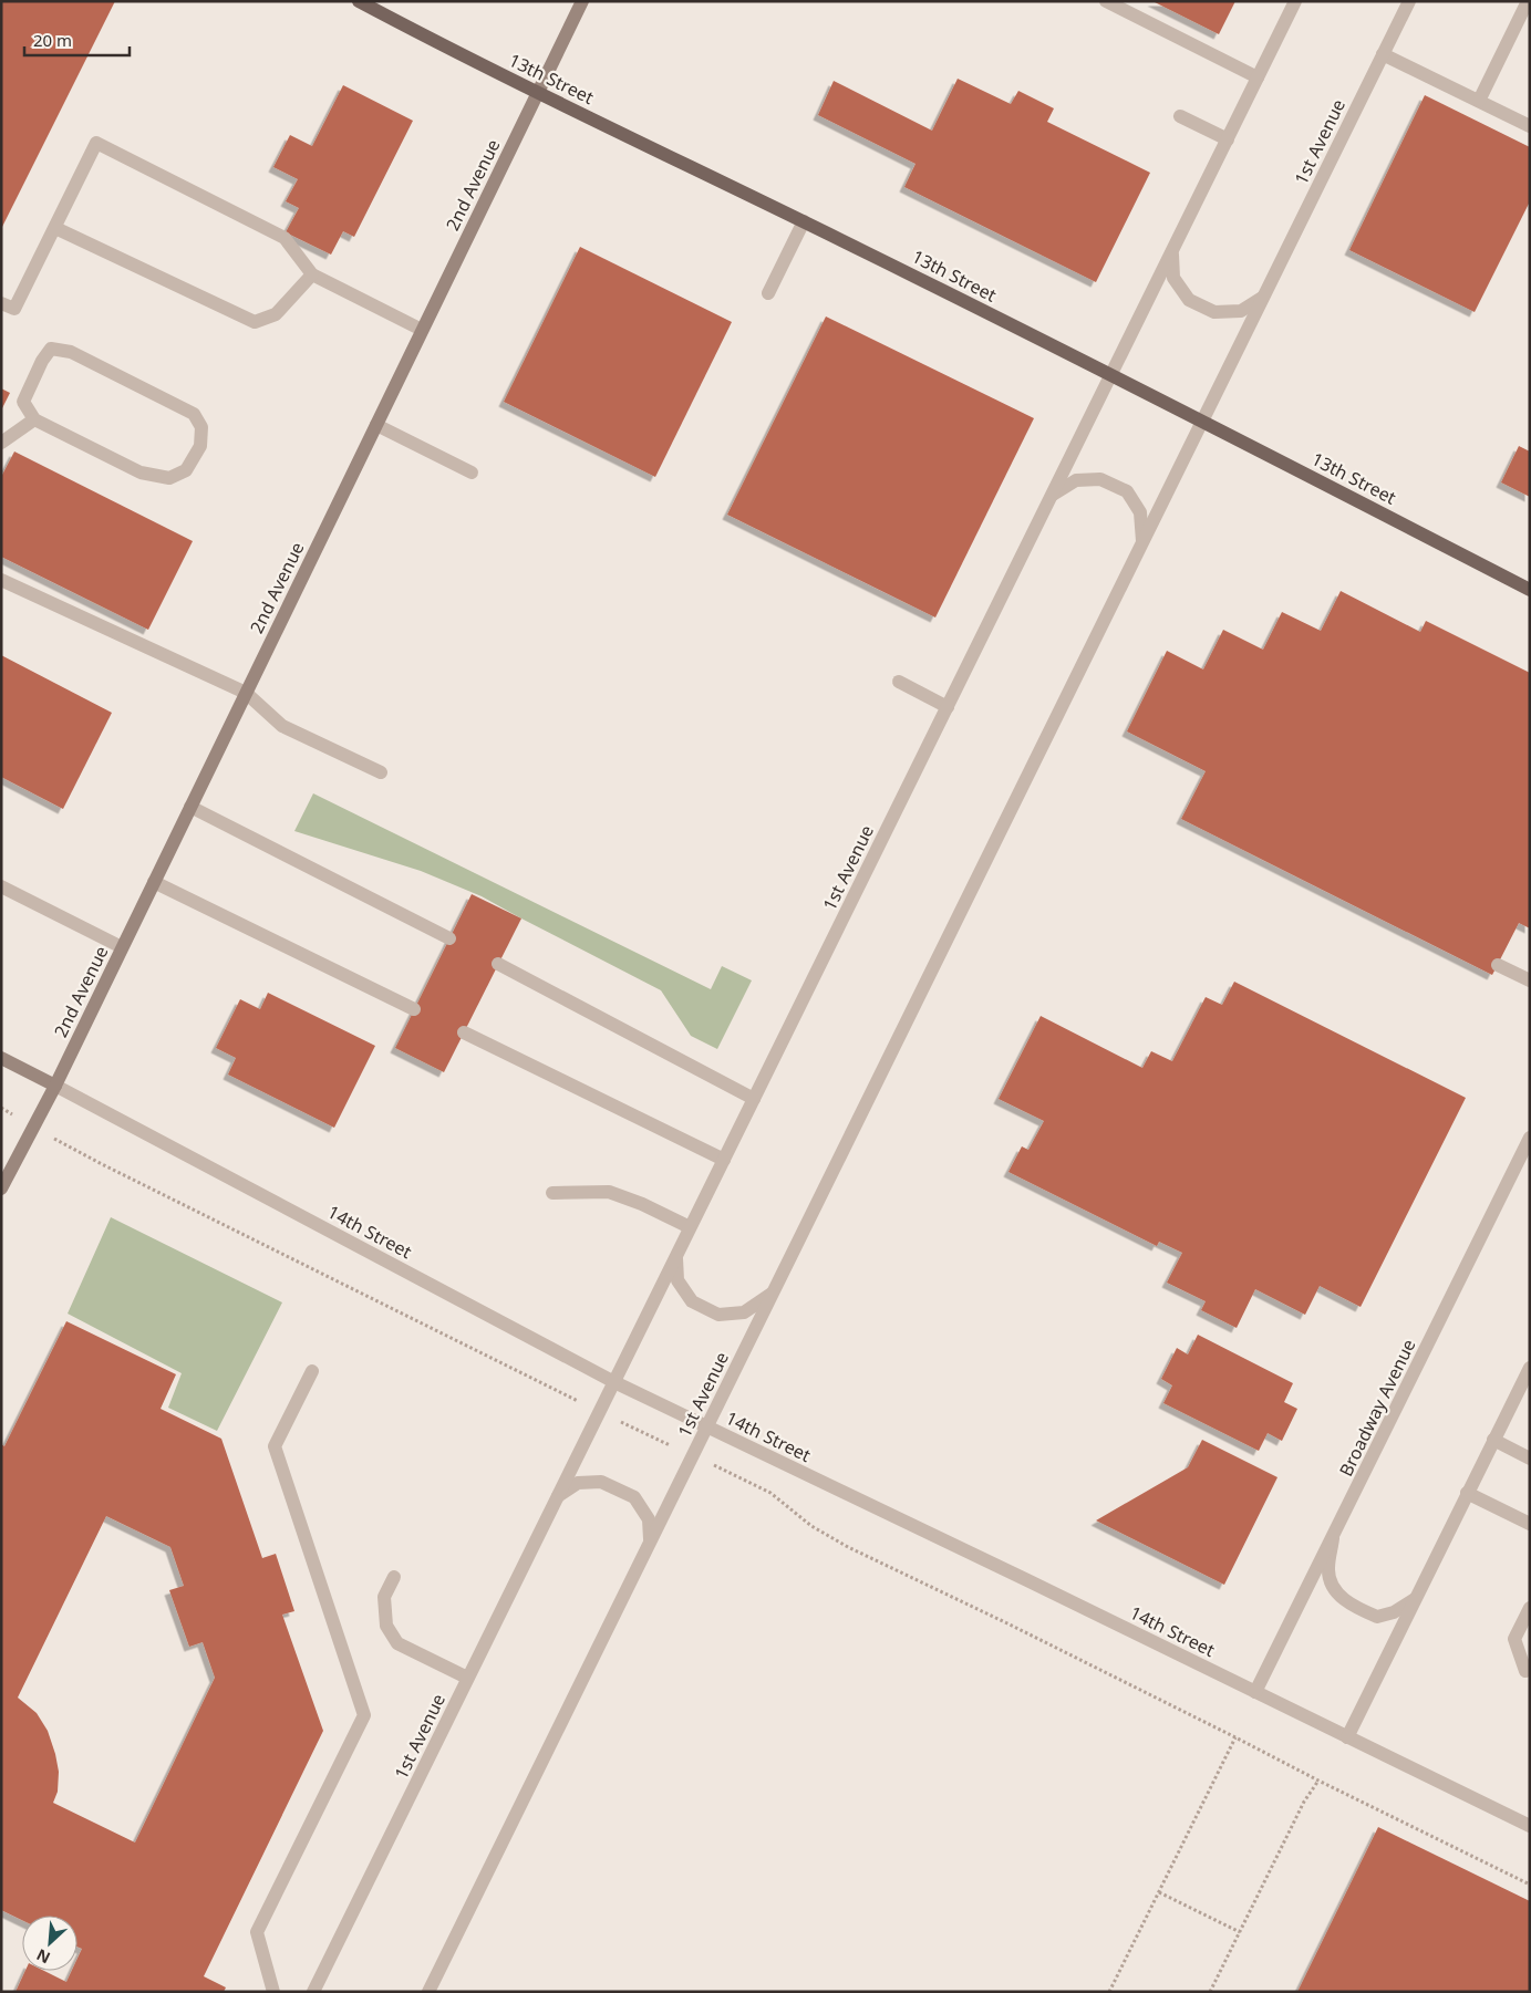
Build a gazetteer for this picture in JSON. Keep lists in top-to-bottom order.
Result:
{
  "streets": {
    "main road": ["13th Street", "2nd Avenue", "14th Street"],
    "street": ["1st Avenue", "Broadway Avenue"]
  },
  "crossings": [
    ["13th Street", "1st Avenue"],
    ["13th Street", "2nd Avenue"],
    ["1st Avenue", "14th Street"],
    ["2nd Avenue", "14th Street"],
    ["14th Street", "Broadway Avenue"]
  ],
  "scale_bar": "20 m",
  "north": "bottom left"
}
